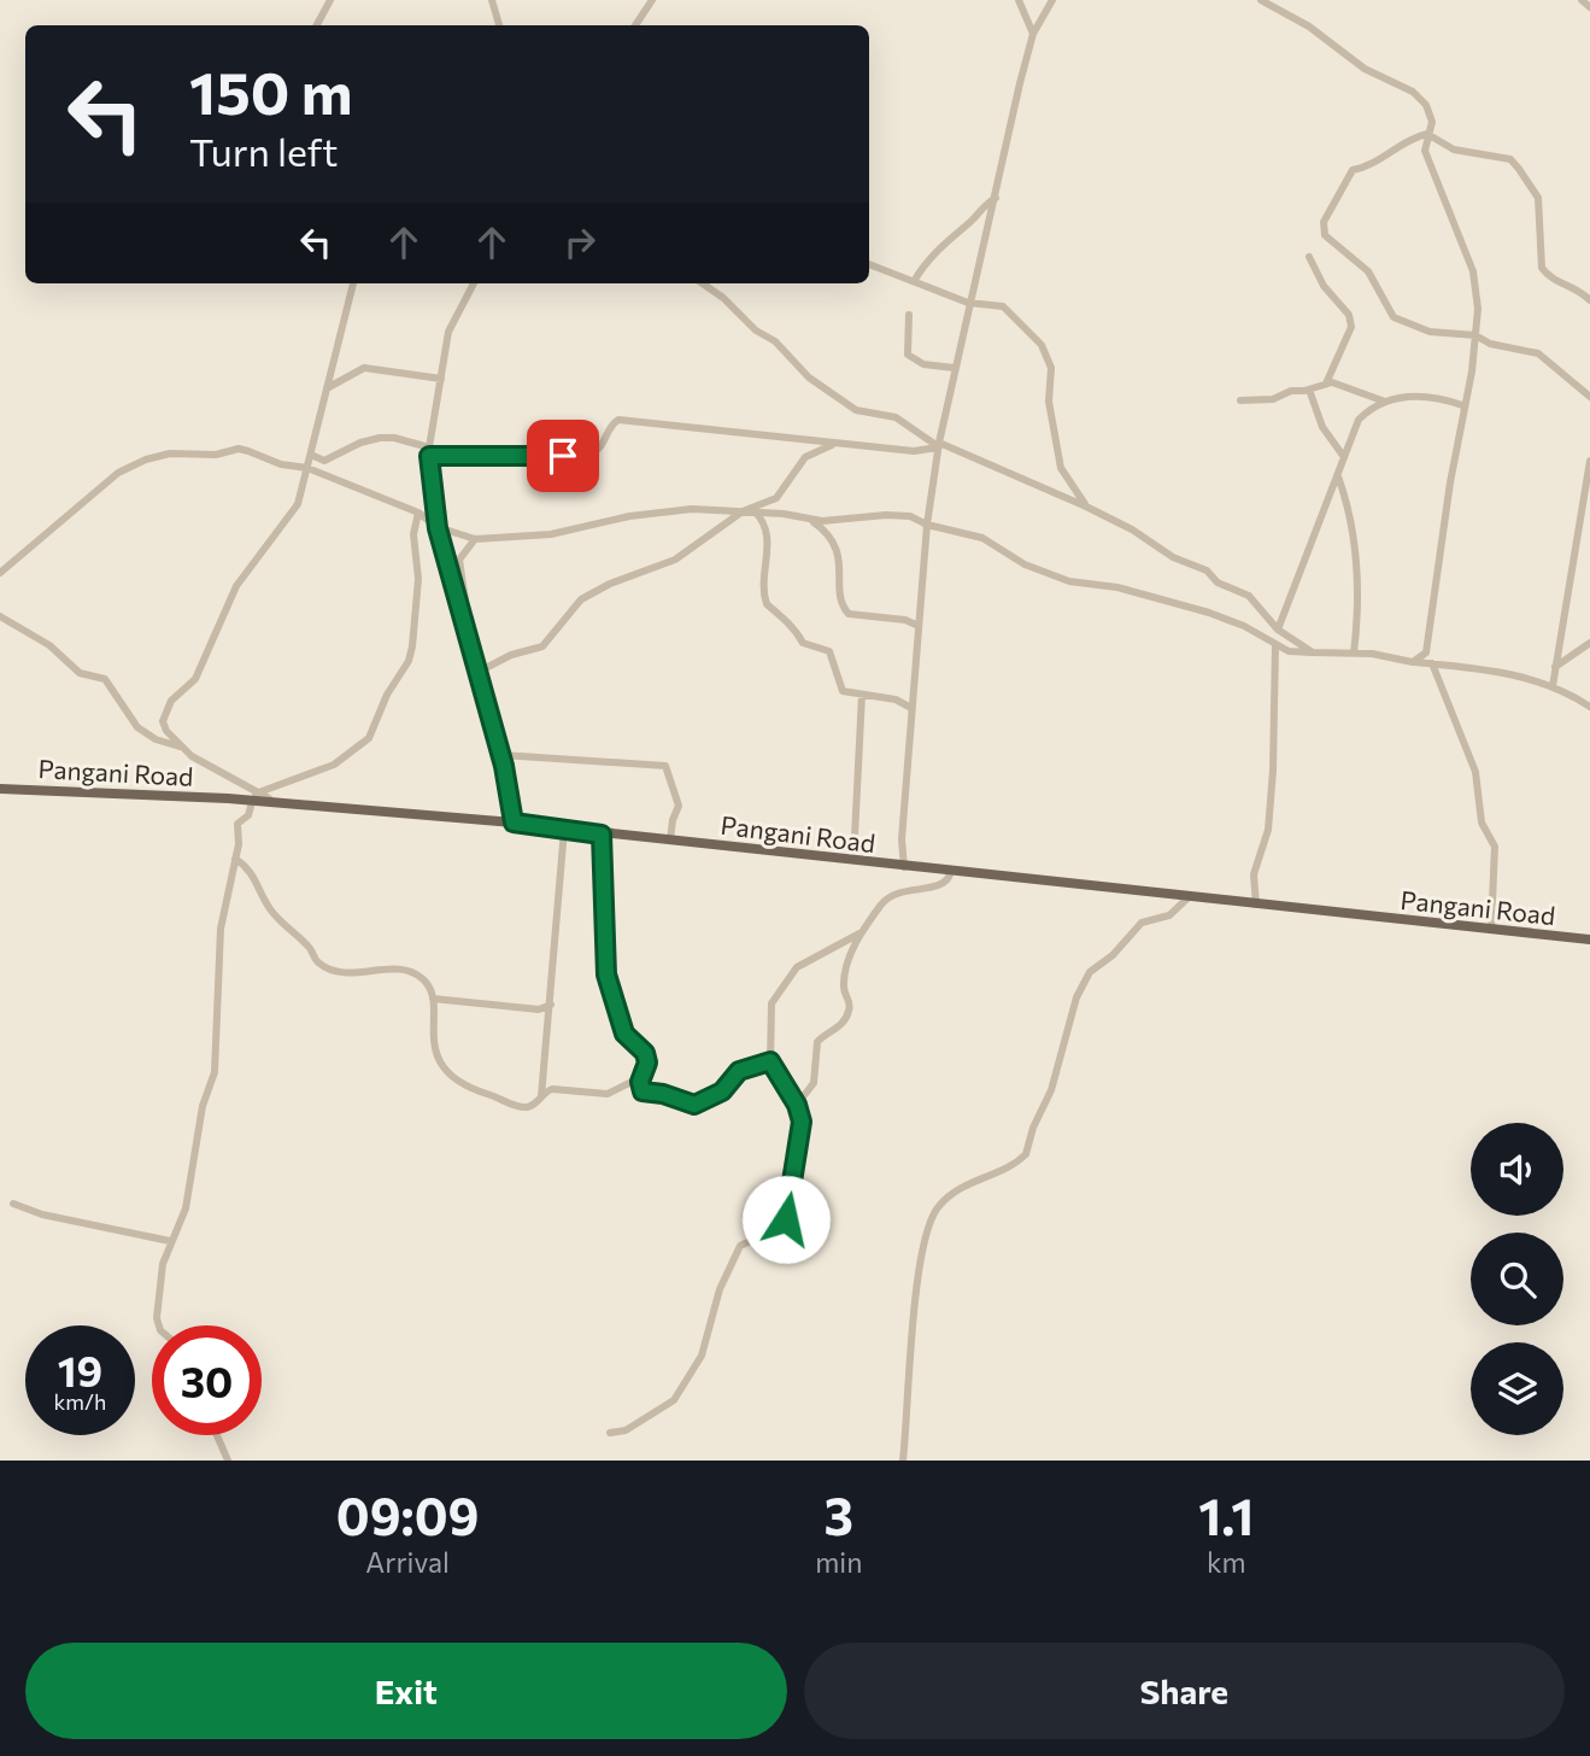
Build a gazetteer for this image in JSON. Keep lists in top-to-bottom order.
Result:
{
  "streets": {
    "main road": ["Pangani Road"]
  },
  "page": {
    "turn": ["150 m", "Turn left"],
    "speed": "19 km/h",
    "limit": "30",
    "eta": [
      "09:09",
      "Arrival",
      "3",
      "min",
      "1.1",
      "km"
    ],
    "buttons": ["Exit", "Share"]
  }
}
